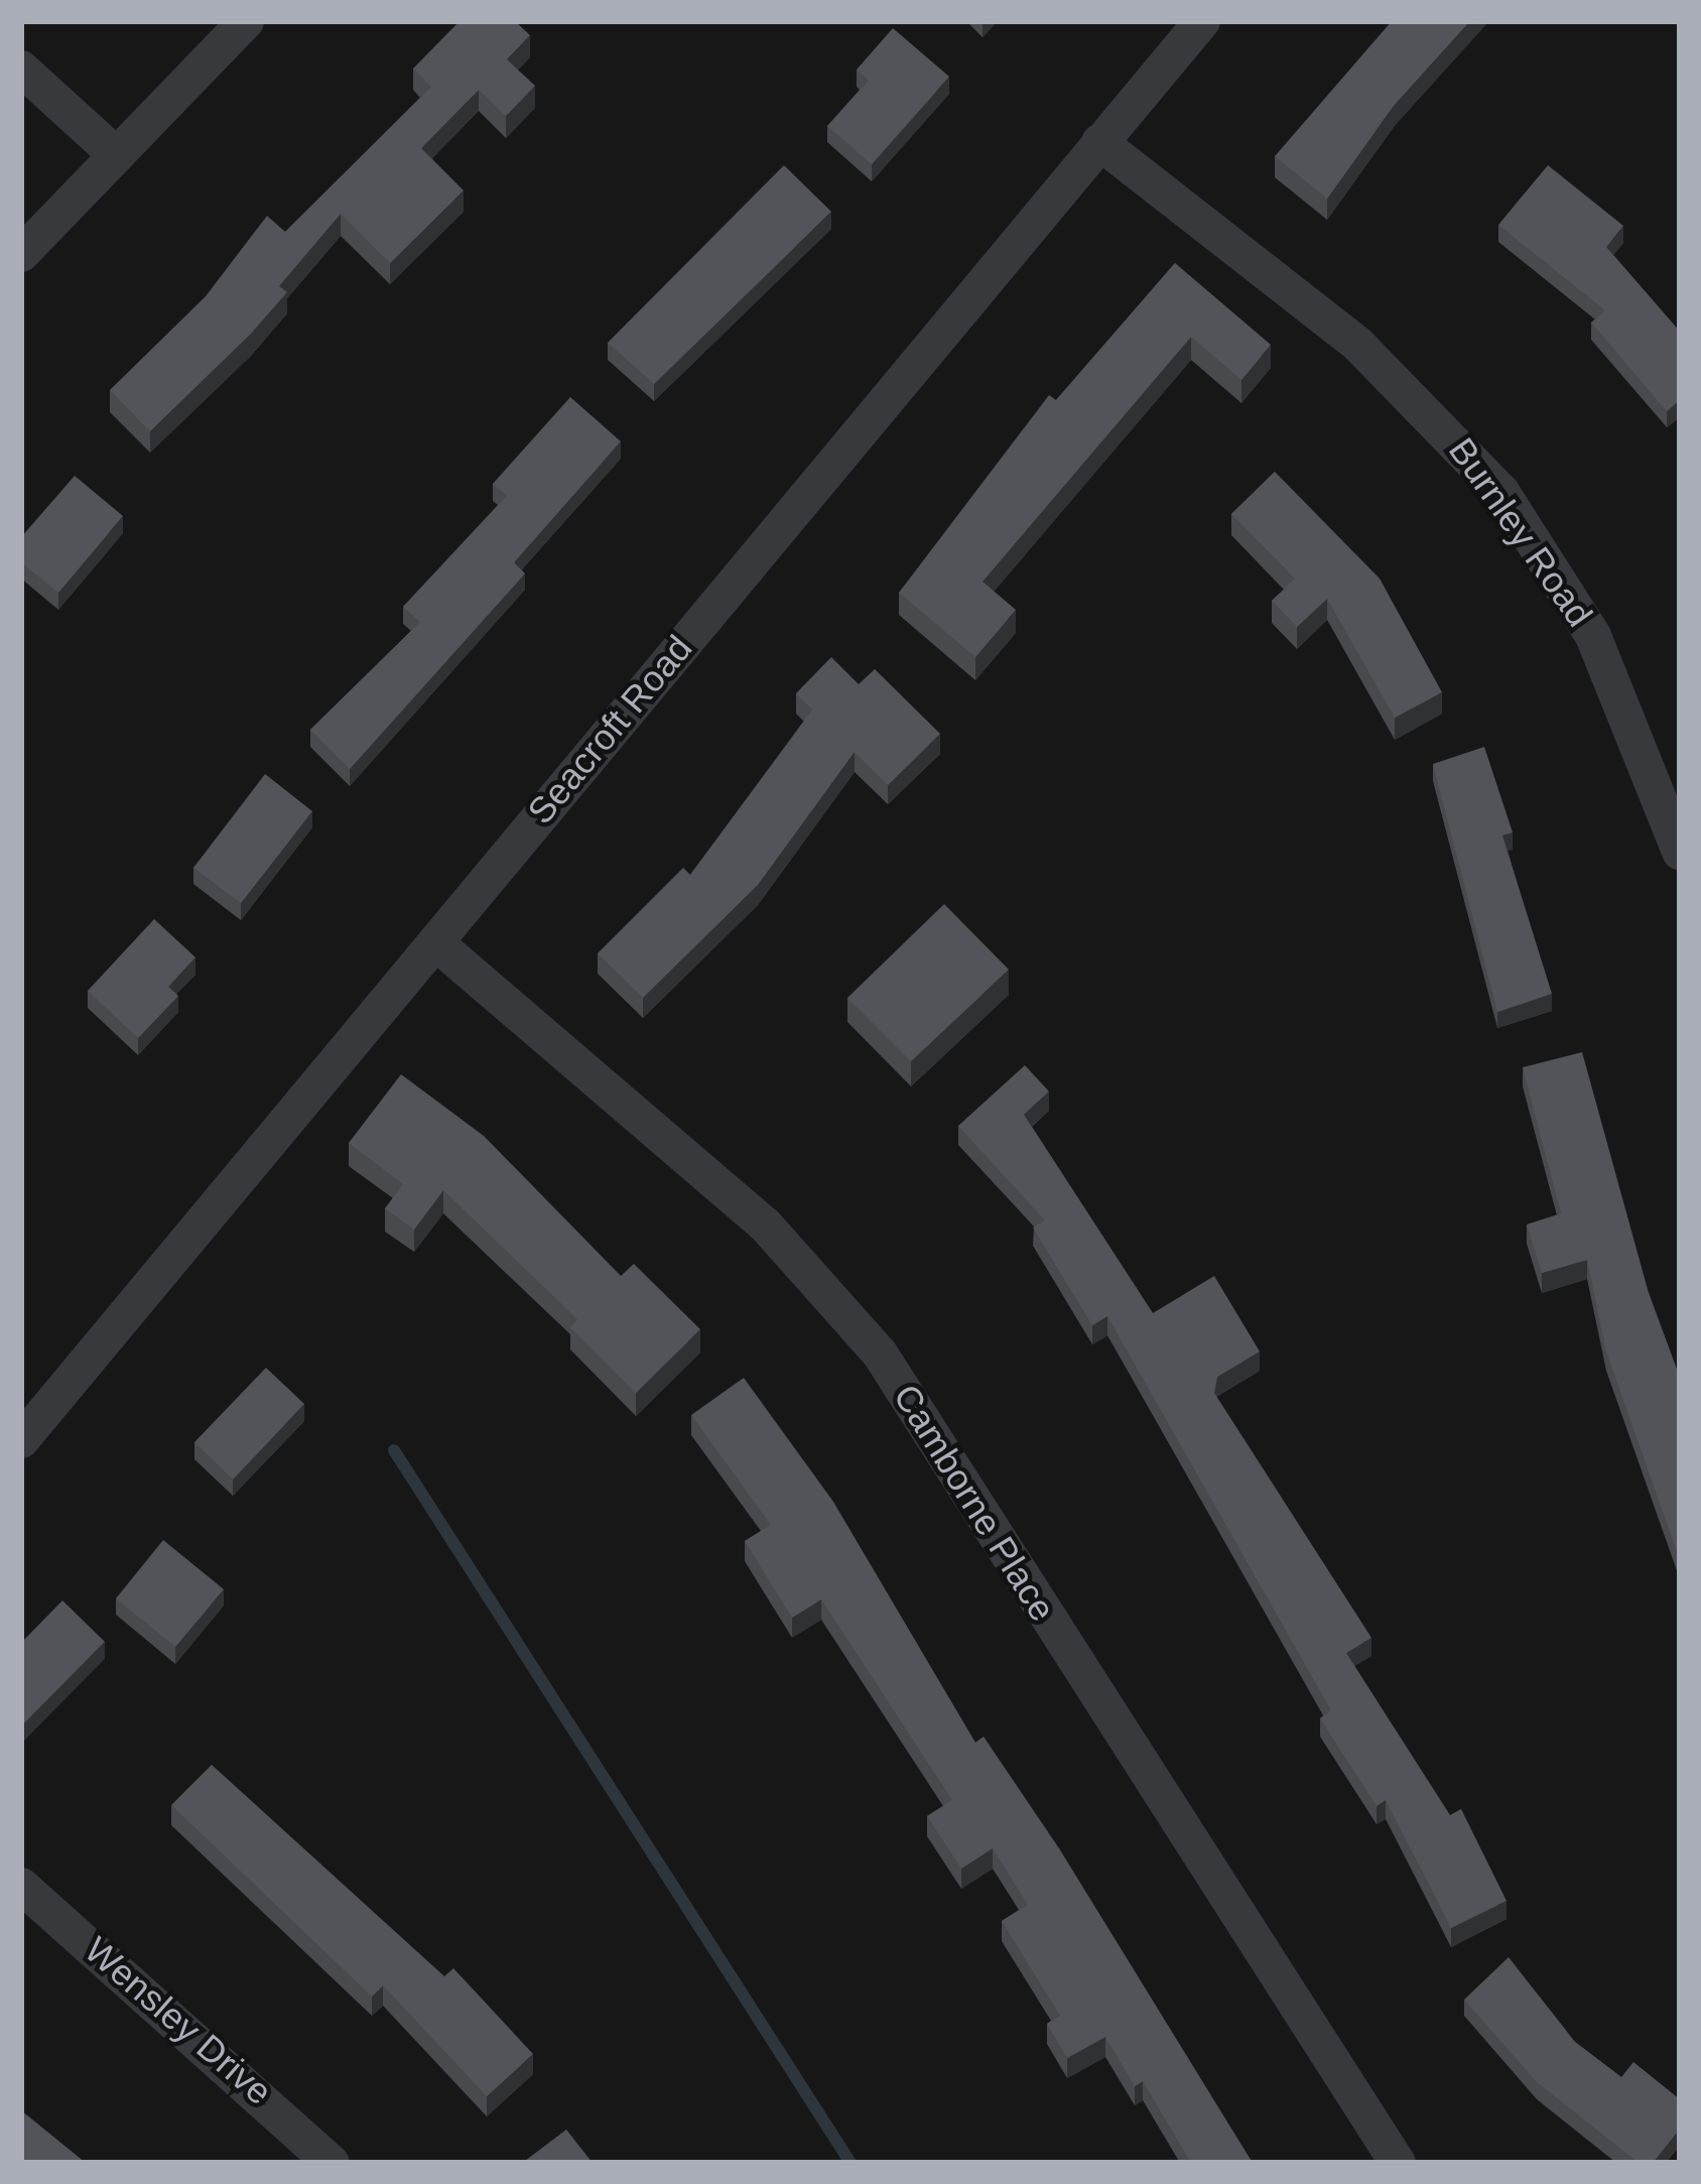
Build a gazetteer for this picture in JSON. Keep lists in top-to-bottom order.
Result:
{
  "streets": {
    "street": [
      "Burnley Road",
      "Seacroft Road",
      "Camborne Place",
      "Wensley Drive"
    ]
  },
  "crossings": [
    ["Burnley Road", "Seacroft Road"],
    ["Seacroft Road", "Camborne Place"]
  ]
}
